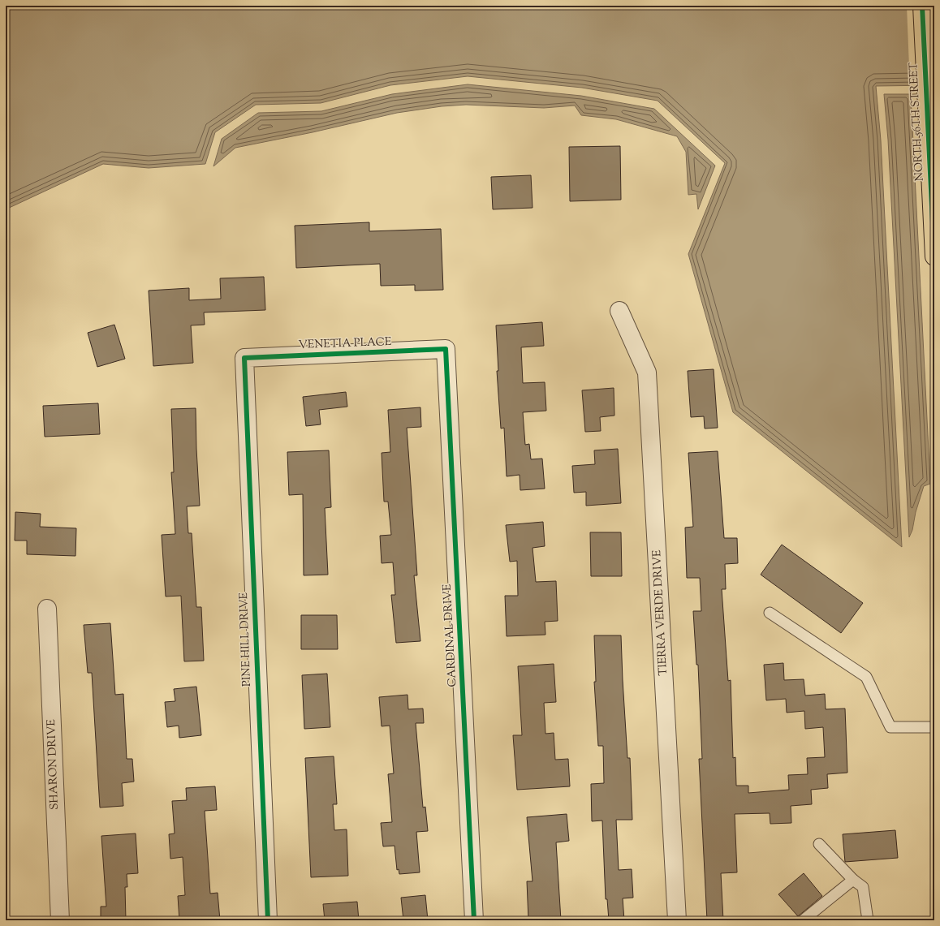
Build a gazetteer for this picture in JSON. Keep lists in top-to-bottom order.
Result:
{
  "streets": {
    "main road": ["NORTH 56TH STREET"],
    "street": [
      "VENETIA PLACE",
      "TIERRA VERDE DRIVE",
      "CARDINAL DRIVE",
      "PINE HILL DRIVE",
      "SHARON DRIVE"
    ]
  },
  "crossings": [
    ["VENETIA PLACE", "CARDINAL DRIVE"],
    ["VENETIA PLACE", "PINE HILL DRIVE"]
  ]
}
